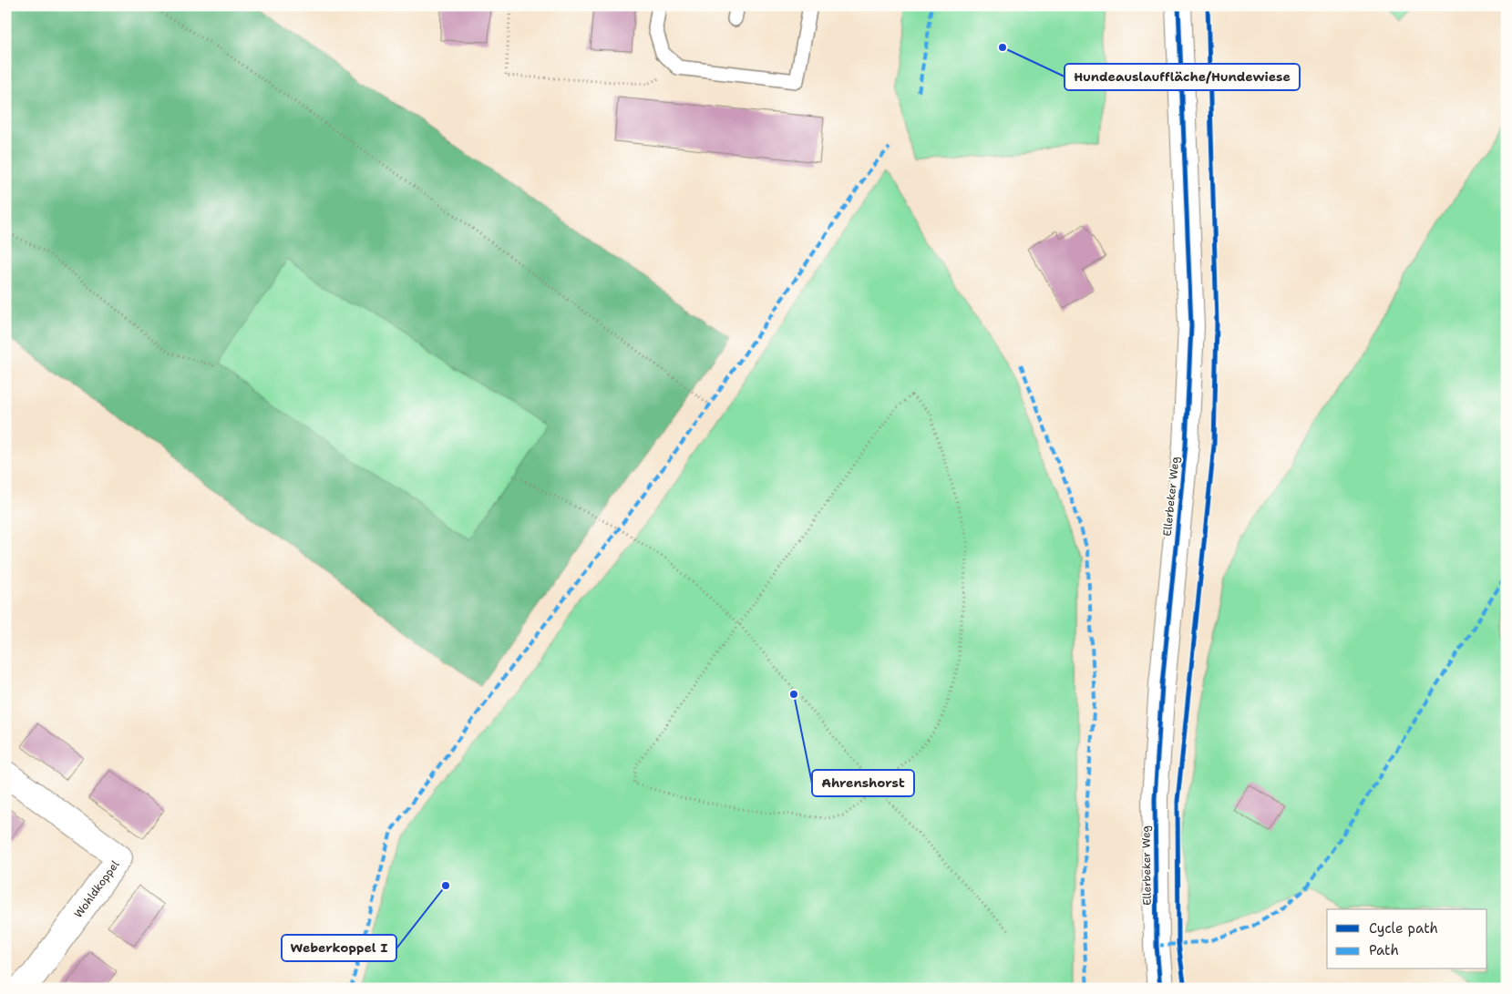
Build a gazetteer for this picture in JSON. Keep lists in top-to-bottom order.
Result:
{
  "streets": {
    "street": ["Ellerbeker Weg", "Wohldkoppel"]
  },
  "places": ["Hundeauslauffläche/Hundewiese", "Ahrenshorst", "Weberkoppel I"],
  "legend": ["Cycle path", "Path"]
}
